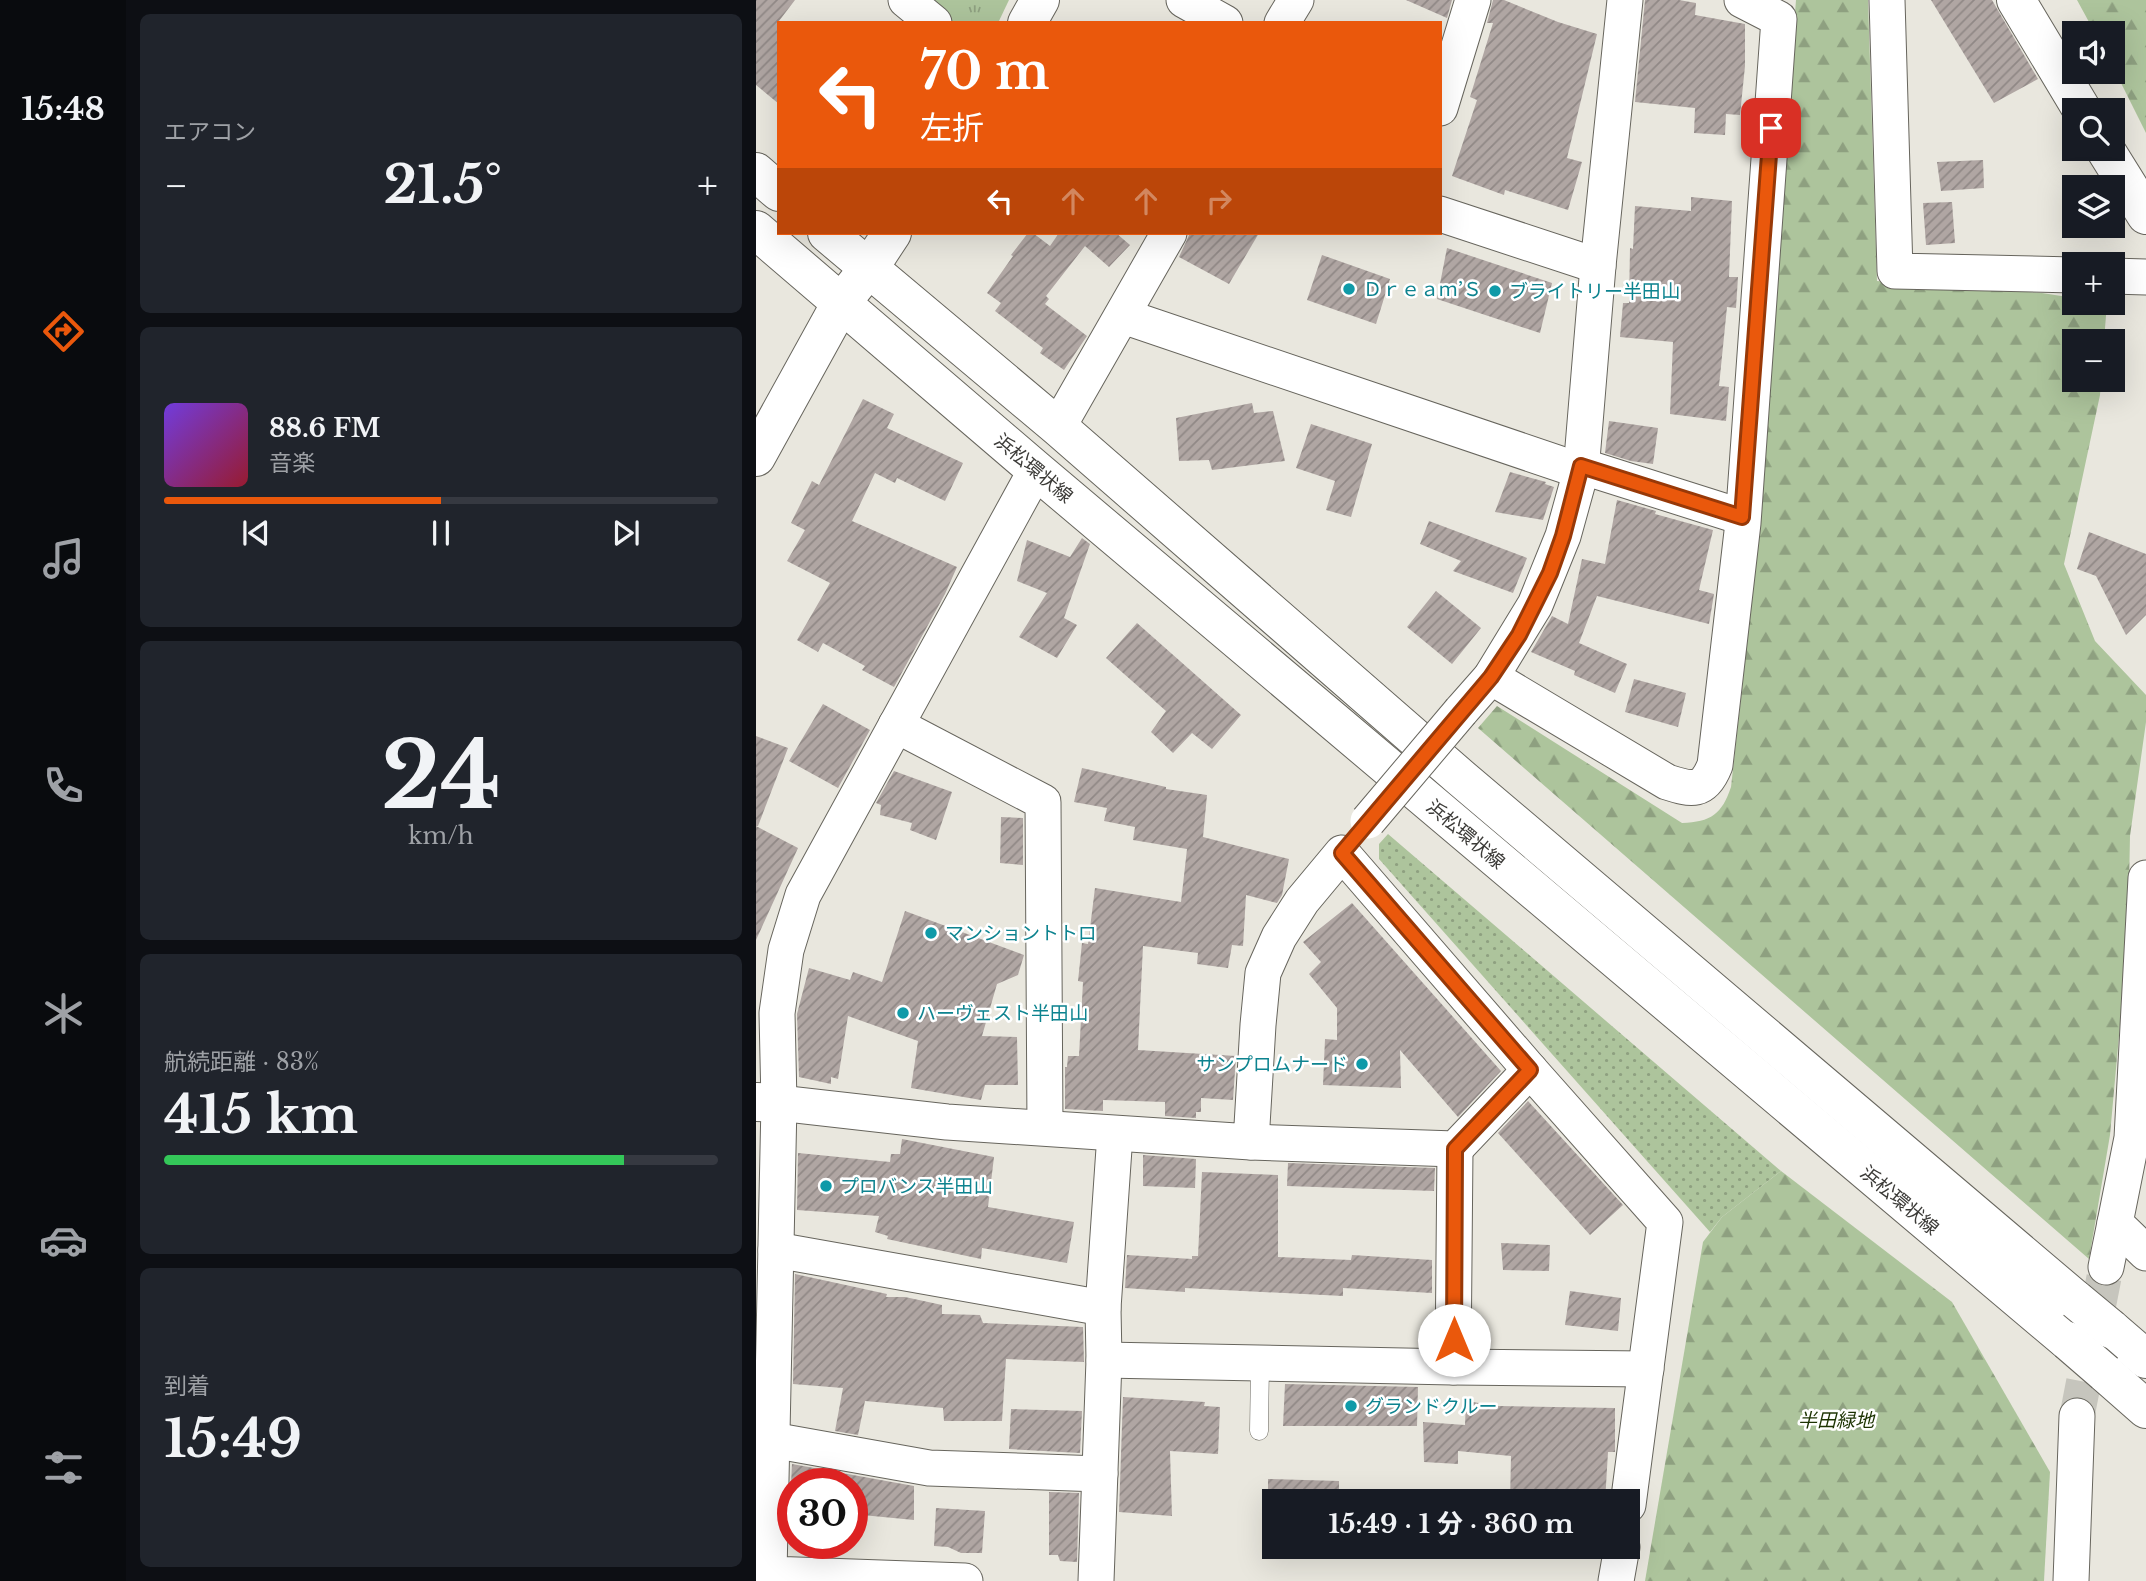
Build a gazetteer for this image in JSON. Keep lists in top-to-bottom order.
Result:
{
  "streets": {
    "main road": ["浜松環状線"]
  },
  "parks": ["半田緑地"],
  "places": [
    "Ｄｒｅａｍ’Ｓ",
    "ブライトリー半田山",
    "マンショントトロ",
    "ハーヴェスト半田山",
    "サンプロムナード",
    "プロバンス半田山",
    "グランドクルー"
  ],
  "page": {
    "tabs": "15:48",
    "tile": [
      "エアコン",
      ["24", "km/h"],
      ["航続距離 · 83%", "415 km"],
      ["到着", "15:49"]
    ],
    "map_buttons": ["+", "−"],
    "turn": ["70 m", "左折"],
    "heat": ["−", "21.5°", "+"],
    "song": ["88.6 FM", "音楽"],
    "limit": "30",
    "trip": "15:49 · 1 分 · 360 m"
  }
}
